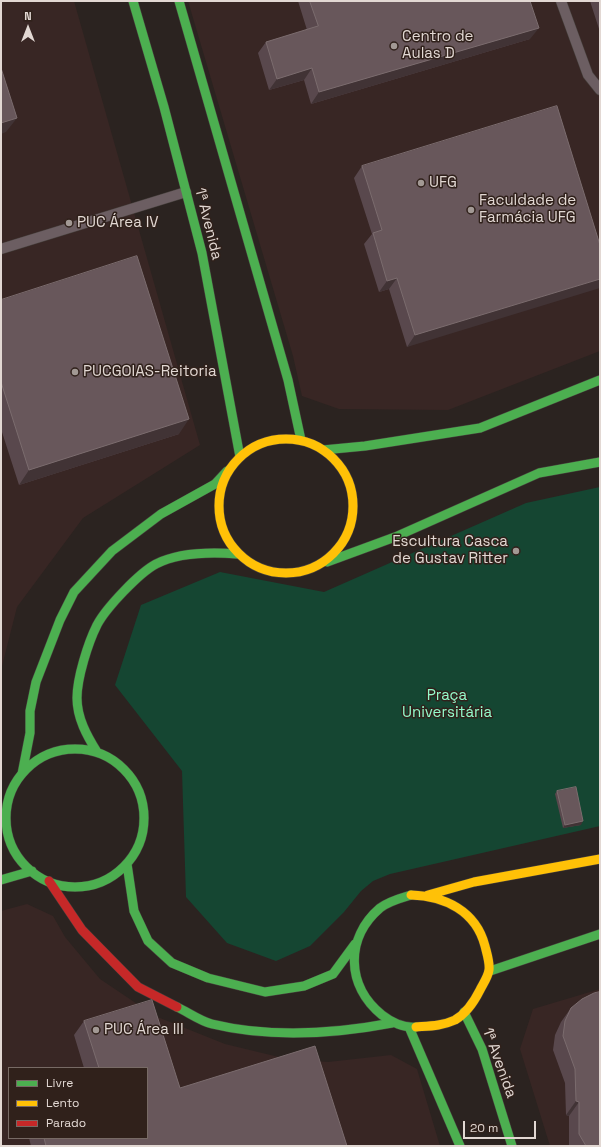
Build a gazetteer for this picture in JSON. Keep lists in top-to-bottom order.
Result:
{
  "streets": {
    "main road": ["1ª Avenida"]
  },
  "parks": ["Praça Universitária"],
  "places": [
    "Centro de Aulas D",
    "UFG",
    "Faculdade de Farmácia UFG",
    "PUC Área IV",
    "PUCGOIAS-Reitoria",
    "Escultura Casca de Gustav Ritter",
    "PUC Área III"
  ],
  "legend": ["Livre", "Lento", "Parado"],
  "scale_bar": "20 m",
  "north": "top"
}
